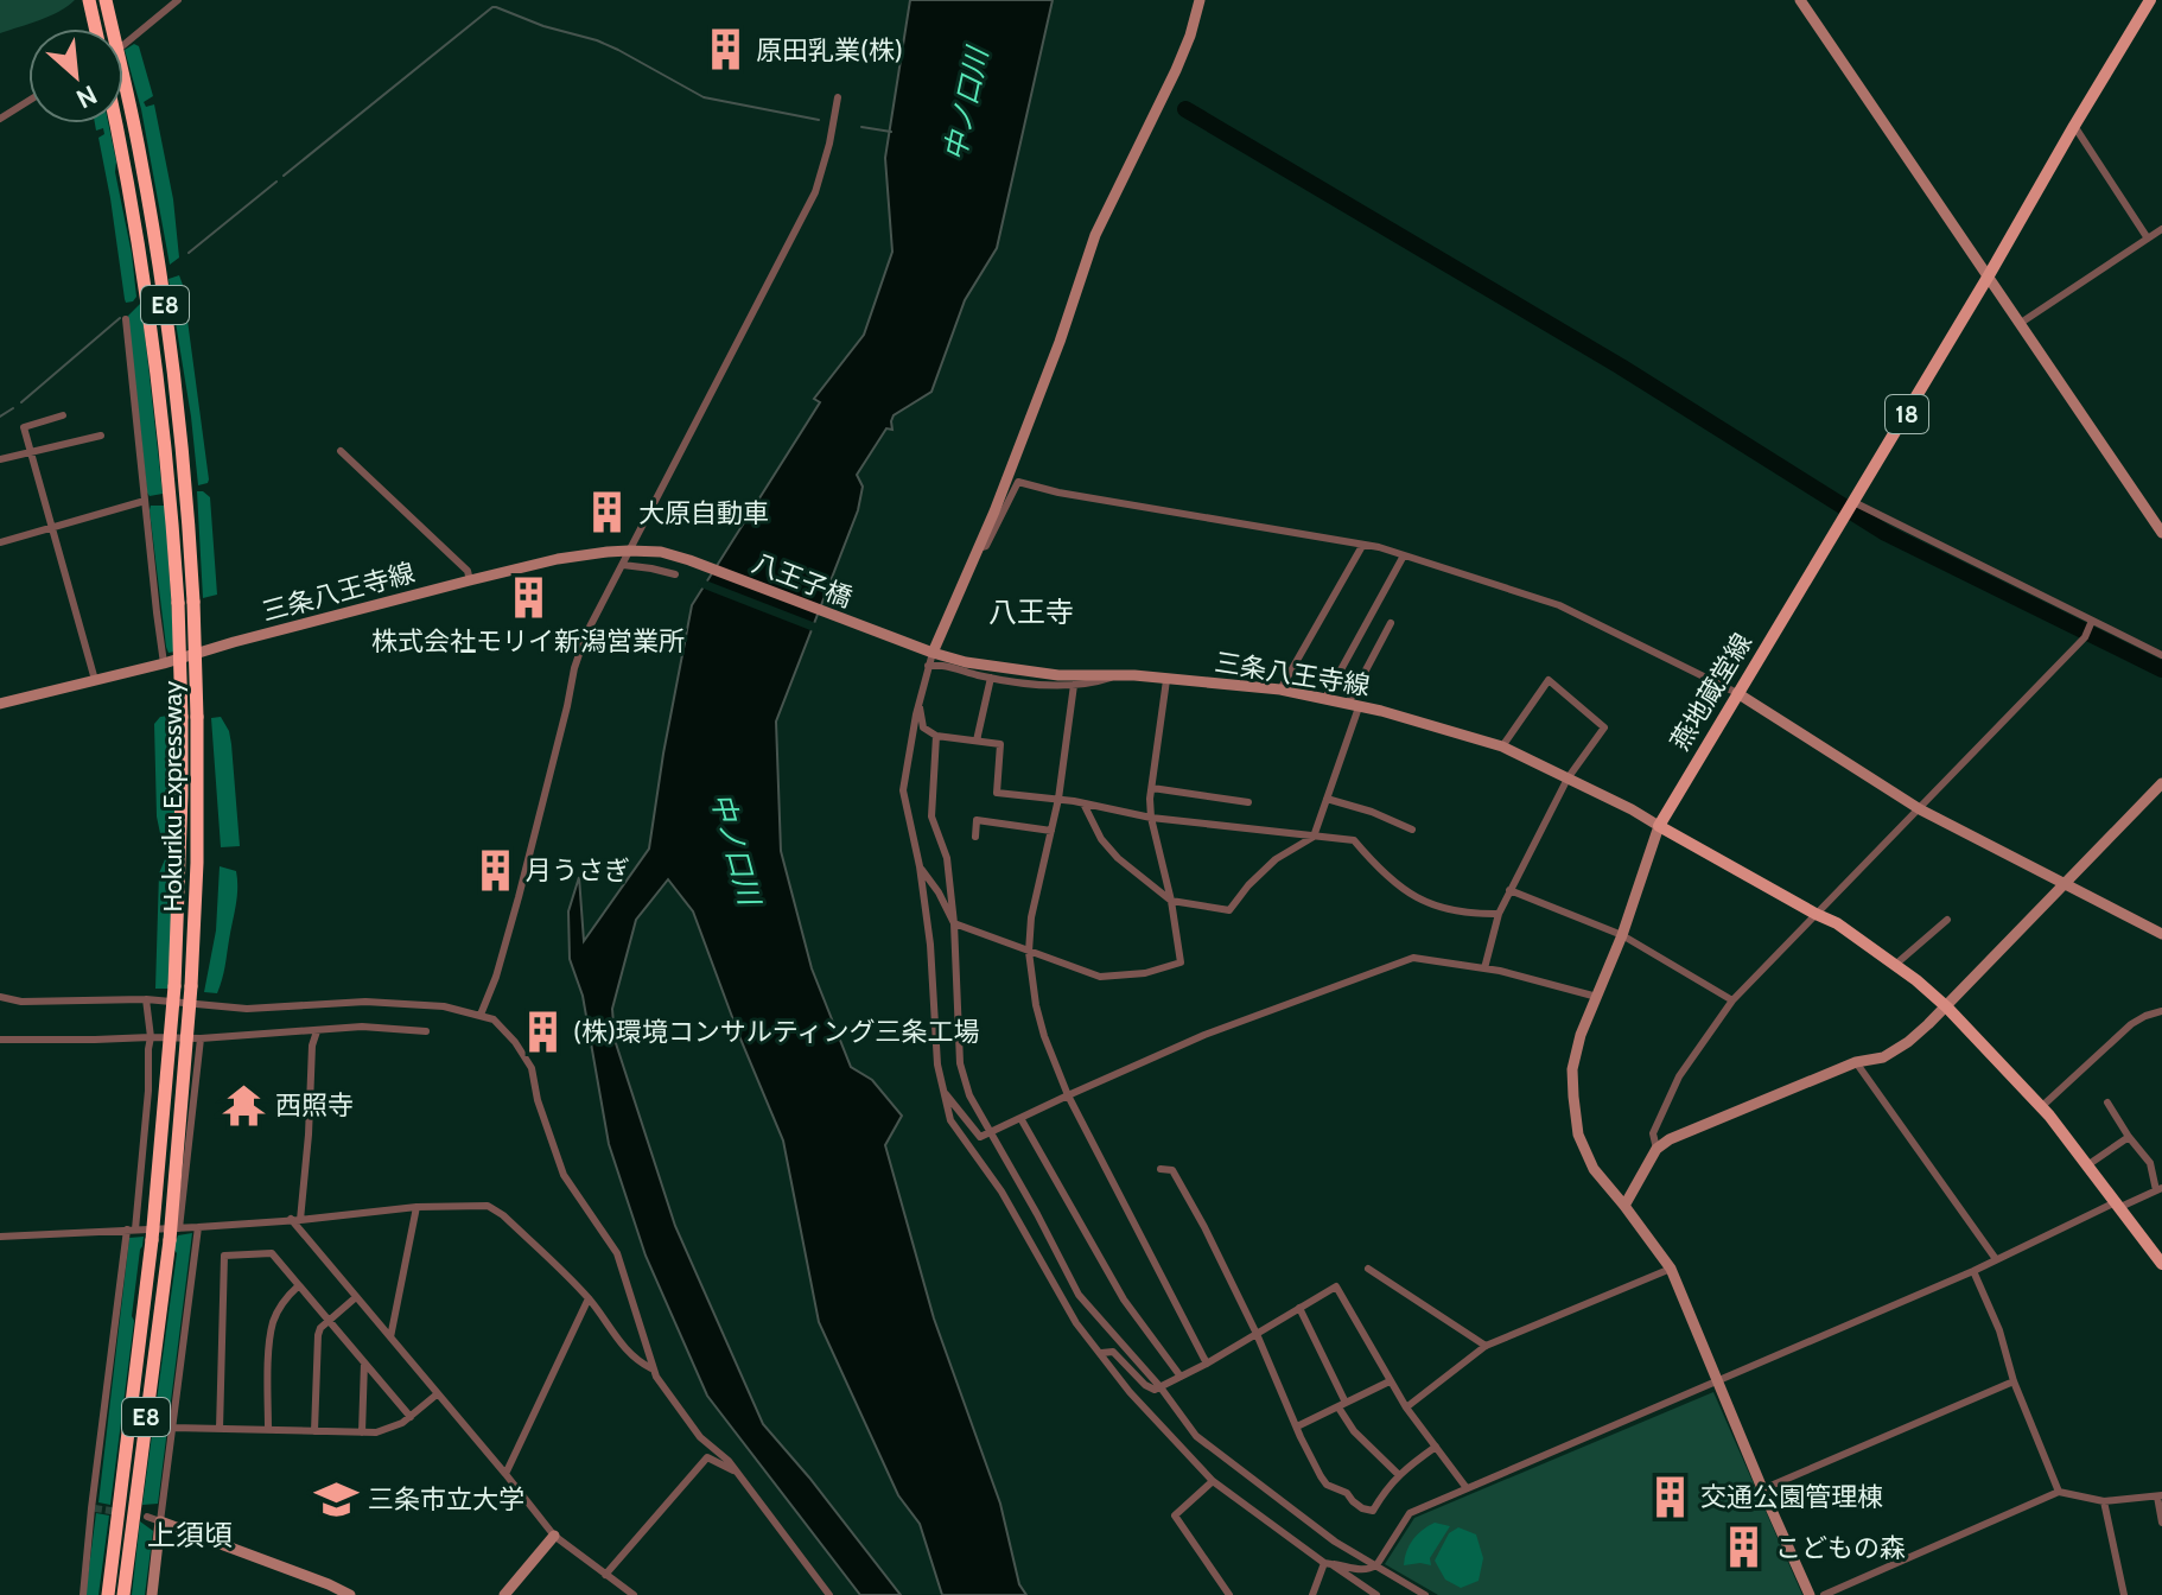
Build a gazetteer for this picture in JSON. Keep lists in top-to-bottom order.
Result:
{
  "streets": {
    "highway": ["E8", "Hokuriku Expressway"],
    "main road": ["18", "燕地蔵堂線"],
    "street": ["八王子橋", "三条八王寺線"]
  },
  "crossings": [
    ["八王子橋", "三条八王寺線"],
    ["三条八王寺線", "燕地蔵堂線"]
  ],
  "districts": ["八王寺", "上須頃"],
  "water": ["中ノ口川"],
  "places": {
    "building": [
      "原田乳業(株)",
      "大原自動車",
      "株式会社モリイ新潟営業所",
      "月うさぎ",
      "(株)環境コンサルティング三条工場",
      "交通公園管理棟",
      "こどもの森"
    ],
    "temple": ["西照寺"],
    "school or university": ["三条市立大学"]
  },
  "north": "bottom right"
}
